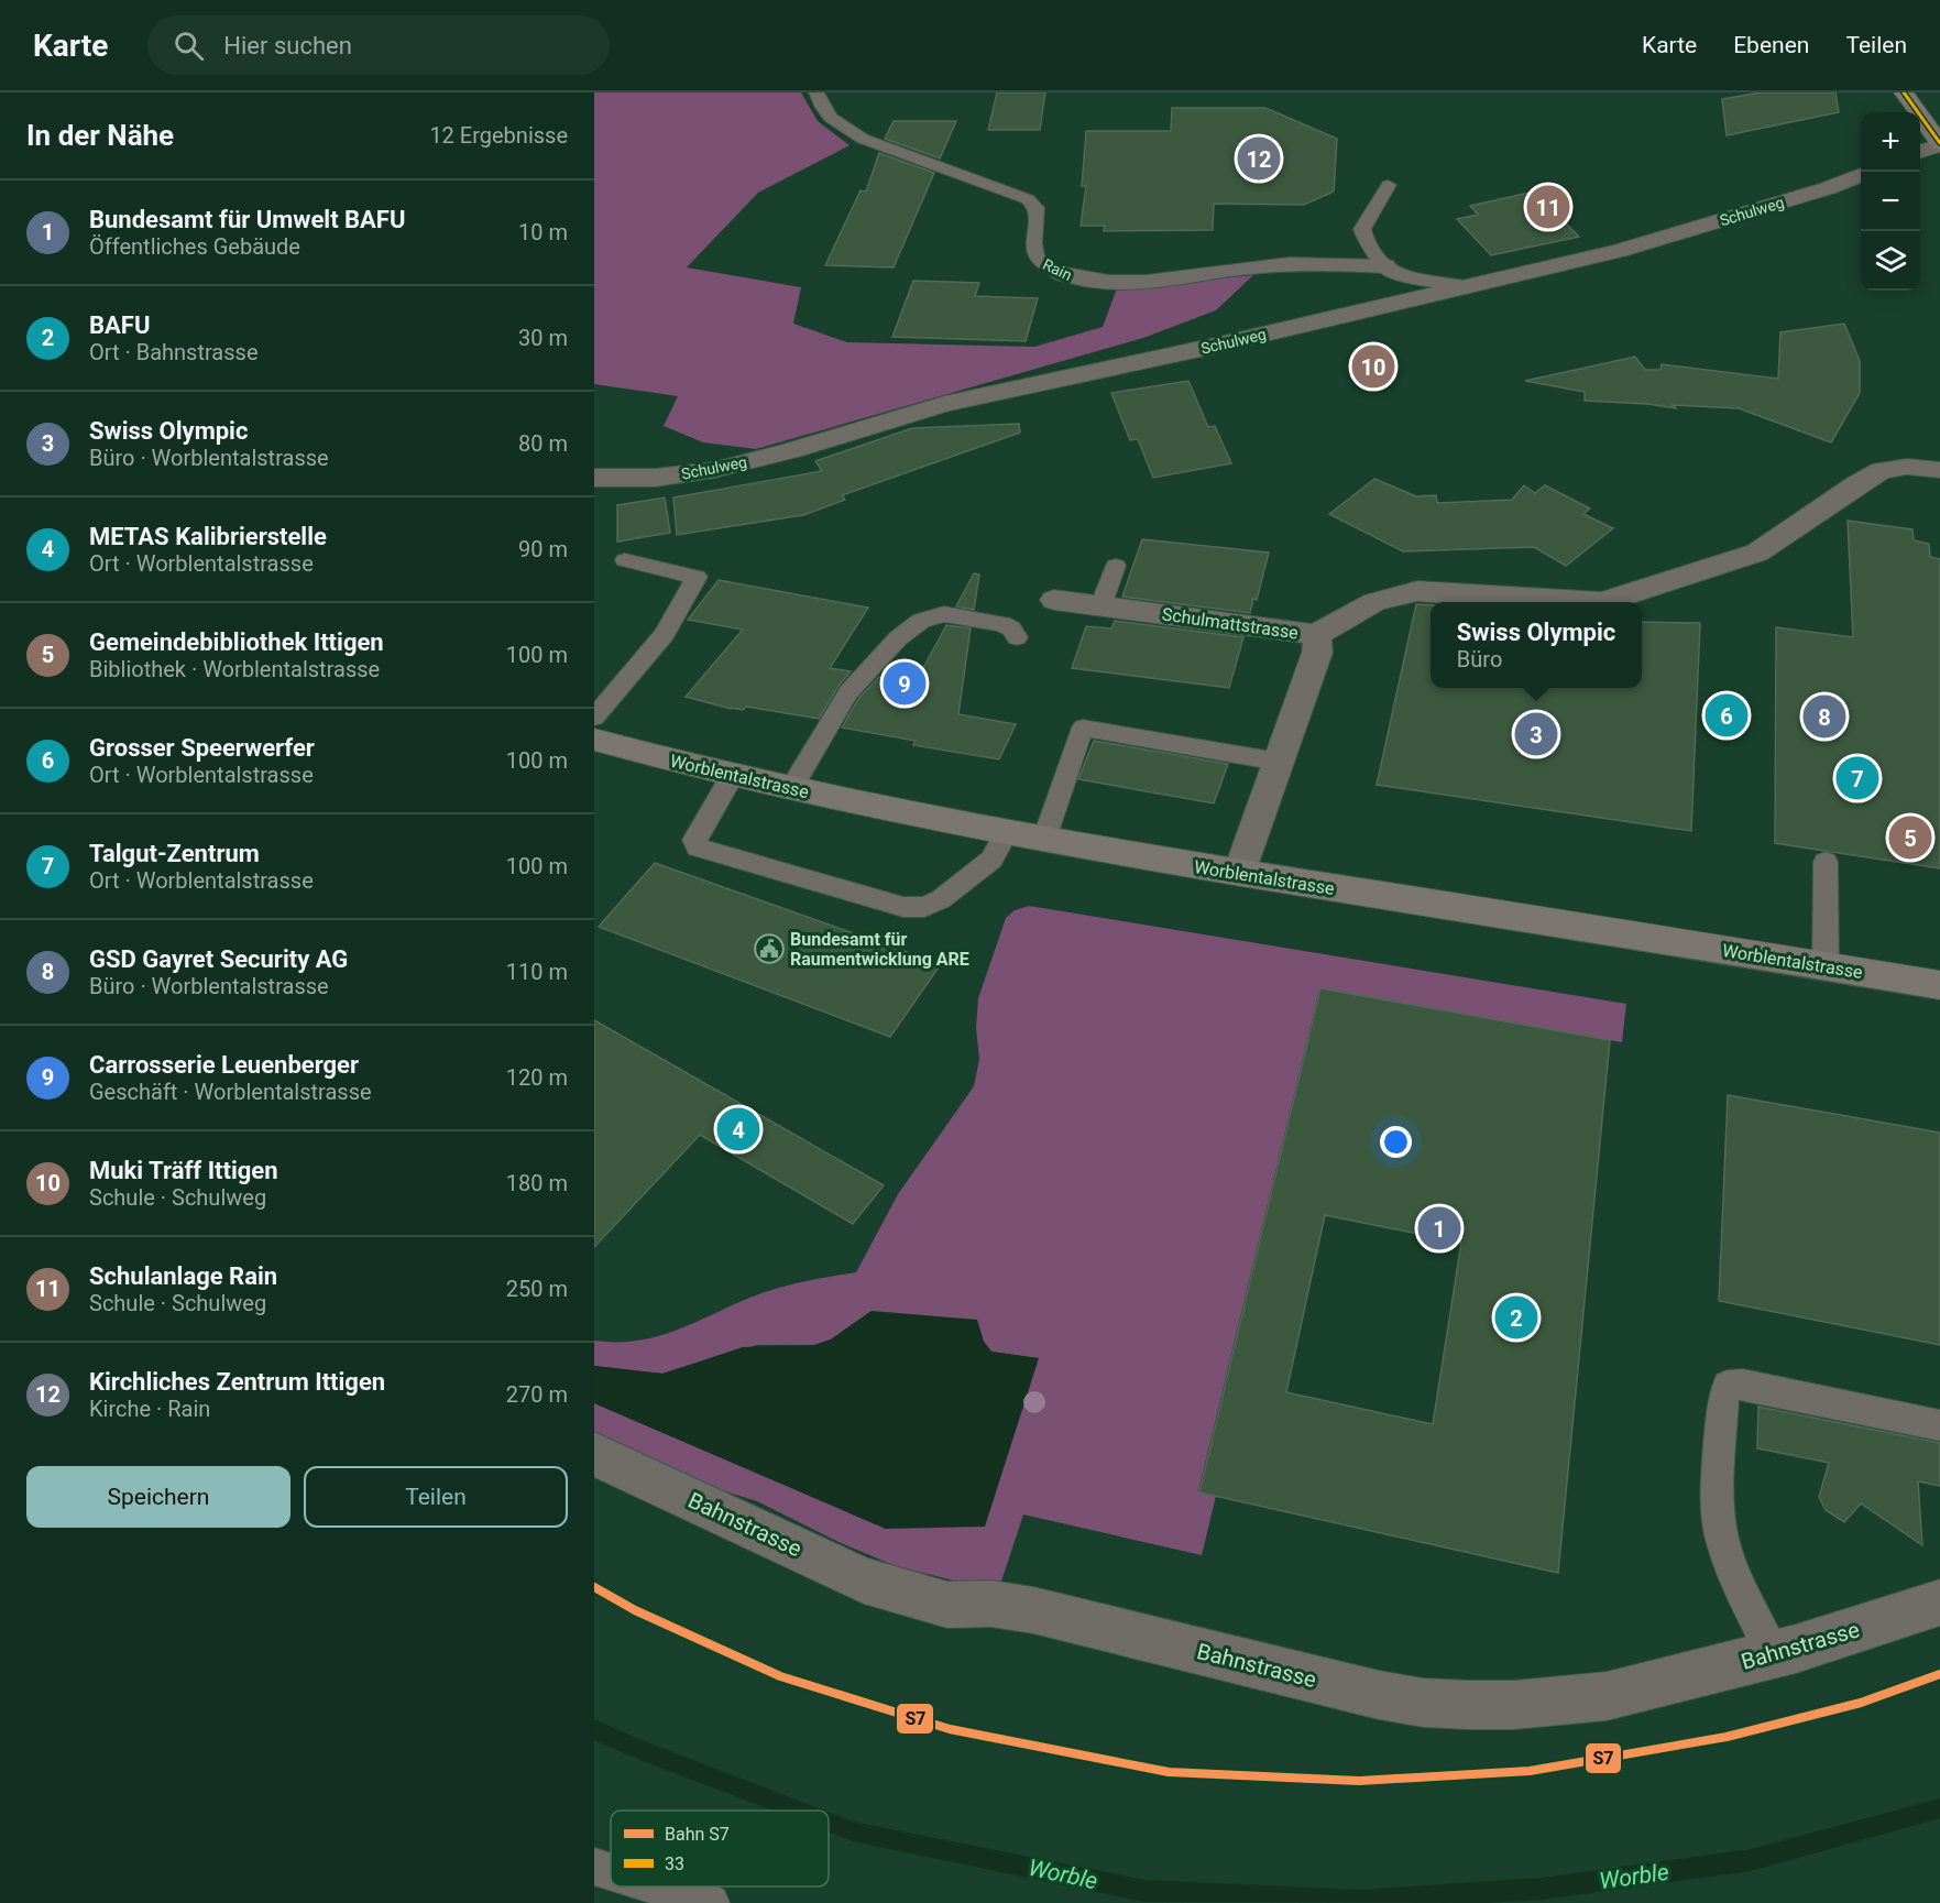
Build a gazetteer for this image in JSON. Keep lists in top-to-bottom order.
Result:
{
  "streets": {
    "main road": ["Worblentalstrasse"],
    "street": [
      "Schulweg",
      "Rain",
      "Schulmattstrasse",
      "Bahnstrasse"
    ]
  },
  "crossings": [
    ["Schulweg", "Rain"],
    ["Schulmattstrasse", "Worblentalstrasse"]
  ],
  "water": ["Worble"],
  "places": {
    "public building": ["Bundesamt für Raumentwicklung ARE"]
  },
  "lines": ["transit line 33", "rail line S7"],
  "legend": ["Bahn S7", "33"],
  "page": {
    "header": "Karte",
    "search": "Hier suchen",
    "nav": ["Karte", "Ebenen", "Teilen"],
    "heading": ["In der Nähe", "12 Ergebnisse"],
    "map_buttons": ["+", "−"],
    "pins": [
      "12",
      "11",
      "10",
      "9",
      "6",
      "8",
      "3",
      "7",
      "5",
      "4",
      "1",
      "2"
    ],
    "list": [
      {
        "mark": "1",
        "name": "Bundesamt für Umwelt BAFU",
        "note": "Öffentliches Gebäude",
        "value": "10 m"
      },
      {
        "mark": "2",
        "name": "BAFU",
        "note": "Ort · Bahnstrasse",
        "value": "30 m"
      },
      {
        "mark": "3",
        "name": "Swiss Olympic",
        "note": "Büro · Worblentalstrasse",
        "value": "80 m"
      },
      {
        "mark": "4",
        "name": "METAS Kalibrierstelle",
        "note": "Ort · Worblentalstrasse",
        "value": "90 m"
      },
      {
        "mark": "5",
        "name": "Gemeindebibliothek Ittigen",
        "note": "Bibliothek · Worblentalstrasse",
        "value": "100 m"
      },
      {
        "mark": "6",
        "name": "Grosser Speerwerfer",
        "note": "Ort · Worblentalstrasse",
        "value": "100 m"
      },
      {
        "mark": "7",
        "name": "Talgut-Zentrum",
        "note": "Ort · Worblentalstrasse",
        "value": "100 m"
      },
      {
        "mark": "8",
        "name": "GSD Gayret Security AG",
        "note": "Büro · Worblentalstrasse",
        "value": "110 m"
      },
      {
        "mark": "9",
        "name": "Carrosserie Leuenberger",
        "note": "Geschäft · Worblentalstrasse",
        "value": "120 m"
      },
      {
        "mark": "10",
        "name": "Muki Träff Ittigen",
        "note": "Schule · Schulweg",
        "value": "180 m"
      },
      {
        "mark": "11",
        "name": "Schulanlage Rain",
        "note": "Schule · Schulweg",
        "value": "250 m"
      },
      {
        "mark": "12",
        "name": "Kirchliches Zentrum Ittigen",
        "note": "Kirche · Rain",
        "value": "270 m"
      }
    ],
    "popup": ["Swiss Olympic", "Büro"],
    "buttons": ["Speichern", "Teilen"]
  }
}
